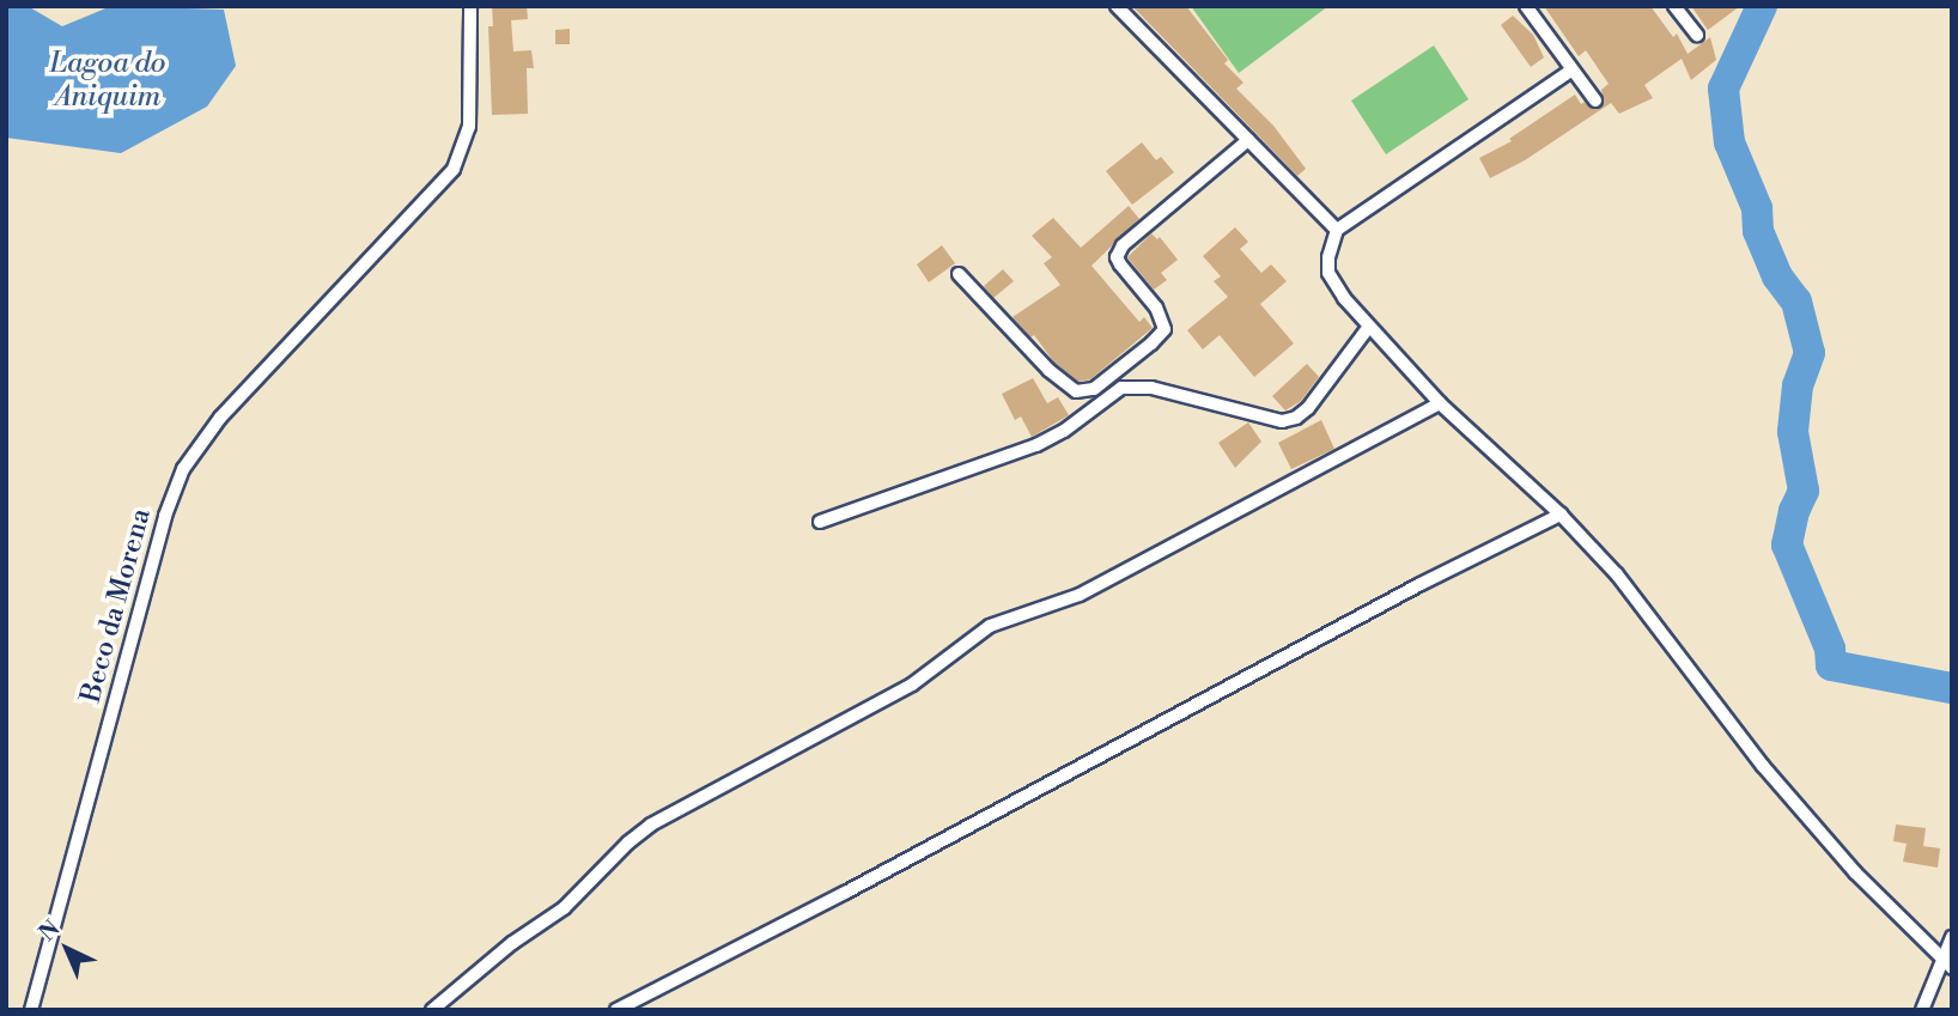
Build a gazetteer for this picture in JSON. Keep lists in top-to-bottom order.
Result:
{
  "streets": {
    "street": ["Beco da Morena"]
  },
  "water": ["Lagoa do Aniquim"],
  "north": "top left"
}
